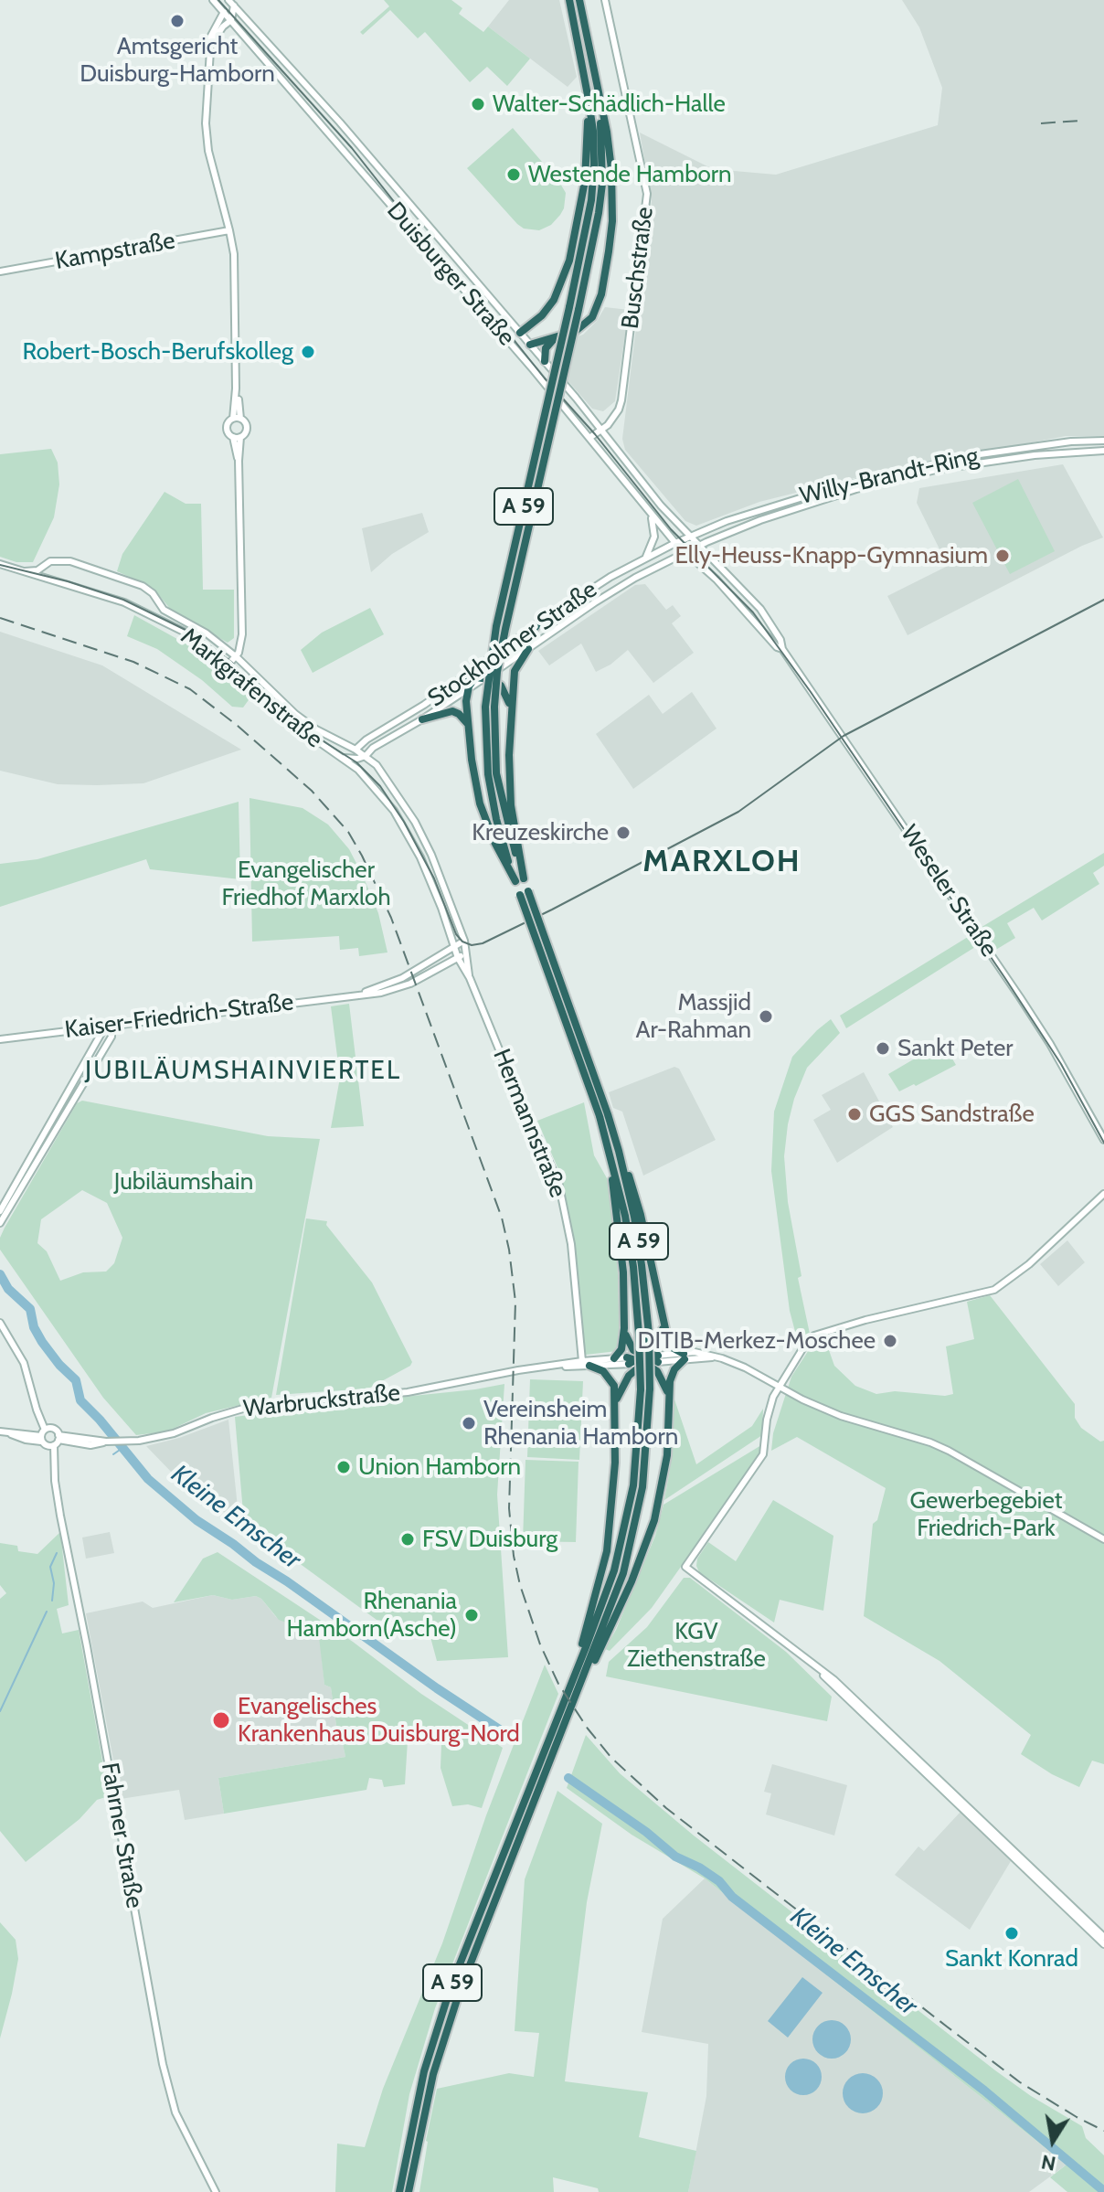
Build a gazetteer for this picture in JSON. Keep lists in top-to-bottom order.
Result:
{
  "streets": {
    "highway": ["A 59"],
    "street": [
      "Kampstraße",
      "Buschstraße",
      "Duisburger Straße",
      "Willy-Brandt-Ring",
      "Stockholmer Straße",
      "Markgrafenstraße",
      "Weseler Straße",
      "Kaiser-Friedrich-Straße",
      "Hermannstraße",
      "Warbruckstraße",
      "Fahrner Straße"
    ]
  },
  "crossings": [
    ["Buschstraße", "Duisburger Straße"],
    ["Duisburger Straße", "Willy-Brandt-Ring"],
    ["Duisburger Straße", "Stockholmer Straße"],
    ["Duisburger Straße", "Weseler Straße"],
    ["Willy-Brandt-Ring", "Stockholmer Straße"],
    ["Willy-Brandt-Ring", "Weseler Straße"],
    ["Stockholmer Straße", "Markgrafenstraße"],
    ["Stockholmer Straße", "Weseler Straße"],
    ["Stockholmer Straße", "Hermannstraße"],
    ["Markgrafenstraße", "Hermannstraße"],
    ["Kaiser-Friedrich-Straße", "Hermannstraße"],
    ["Hermannstraße", "Warbruckstraße"],
    ["Warbruckstraße", "Fahrner Straße"]
  ],
  "districts": ["MARXLOH", "JUBILÄUMSHAINVIERTEL"],
  "water": ["Kleine Emscher"],
  "parks": [
    "Evangelischer Friedhof Marxloh",
    "Jubiläumshain",
    "Gewerbegebiet Friedrich-Park",
    "KGV Ziethenstraße"
  ],
  "places": [
    "Amtsgericht Duisburg-Hamborn",
    "Walter-Schädlich-Halle",
    "Westende Hamborn",
    "Robert-Bosch-Berufskolleg",
    "Elly-Heuss-Knapp-Gymnasium",
    "Kreuzeskirche",
    "Massjid Ar-Rahman",
    "Sankt Peter",
    "GGS Sandstraße",
    "DITIB-Merkez-Moschee",
    "Vereinsheim Rhenania Hamborn",
    "Union Hamborn",
    "FSV Duisburg",
    "Rhenania Hamborn(Asche)",
    "Evangelisches Krankenhaus Duisburg-Nord",
    "Sankt Konrad"
  ],
  "north": "bottom"
}
